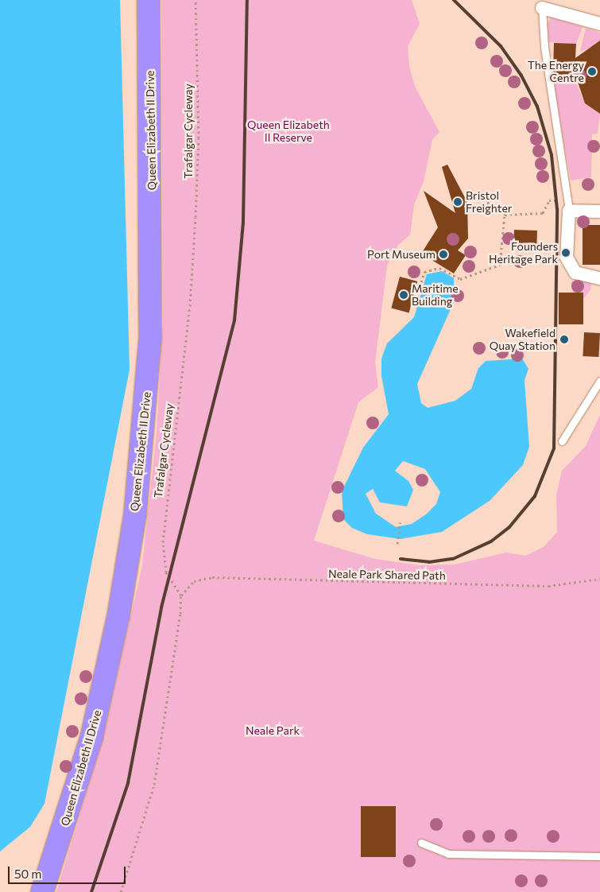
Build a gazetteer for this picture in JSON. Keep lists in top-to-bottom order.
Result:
{
  "streets": {
    "highway": ["Queen Elizabeth II Drive"],
    "path": ["Trafalgar Cycleway", "Neale Park Shared Path"]
  },
  "crossings": [
    ["Trafalgar Cycleway", "Neale Park Shared Path"]
  ],
  "parks": ["Queen Elizabeth ll Reserve", "Neale Park"],
  "places": [
    "The Energy Centre",
    "Bristol Freighter",
    "Founders Heritage Park",
    "Port Museum",
    "Maritime Building",
    "Wakefield Quay Station"
  ],
  "scale_bar": "50 m"
}
